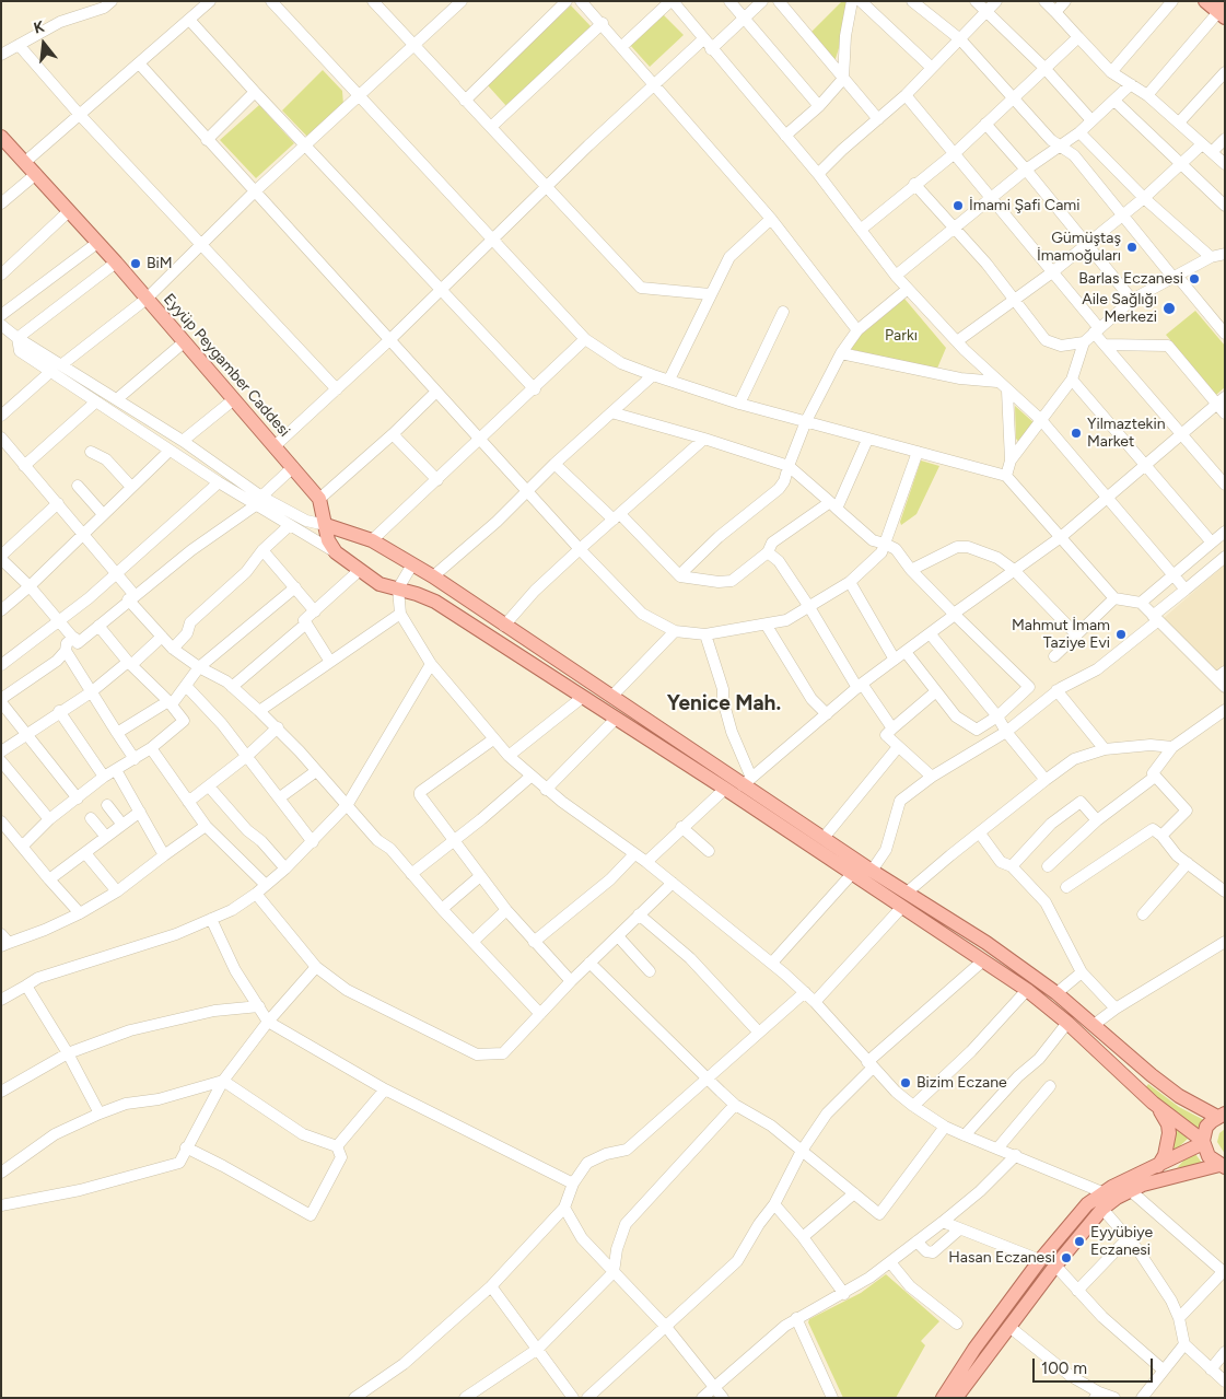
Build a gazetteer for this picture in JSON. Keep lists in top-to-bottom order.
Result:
{
  "streets": {
    "main road": ["Eyyüp Peygamber Caddesi"]
  },
  "districts": ["Yenice Mah."],
  "parks": ["Parkı"],
  "places": [
    "İmami Şafi Cami",
    "Gümüştaş İmamoğuları",
    "BiM",
    "Barlas Eczanesi",
    "Aile Sağlığı Merkezi",
    "Yilmaztekin Market",
    "Mahmut İmam Taziye Evi",
    "Bizim Eczane",
    "Eyyübiye Eczanesi",
    "Hasan Eczanesi"
  ],
  "scale_bar": "100 m",
  "north": "top"
}
